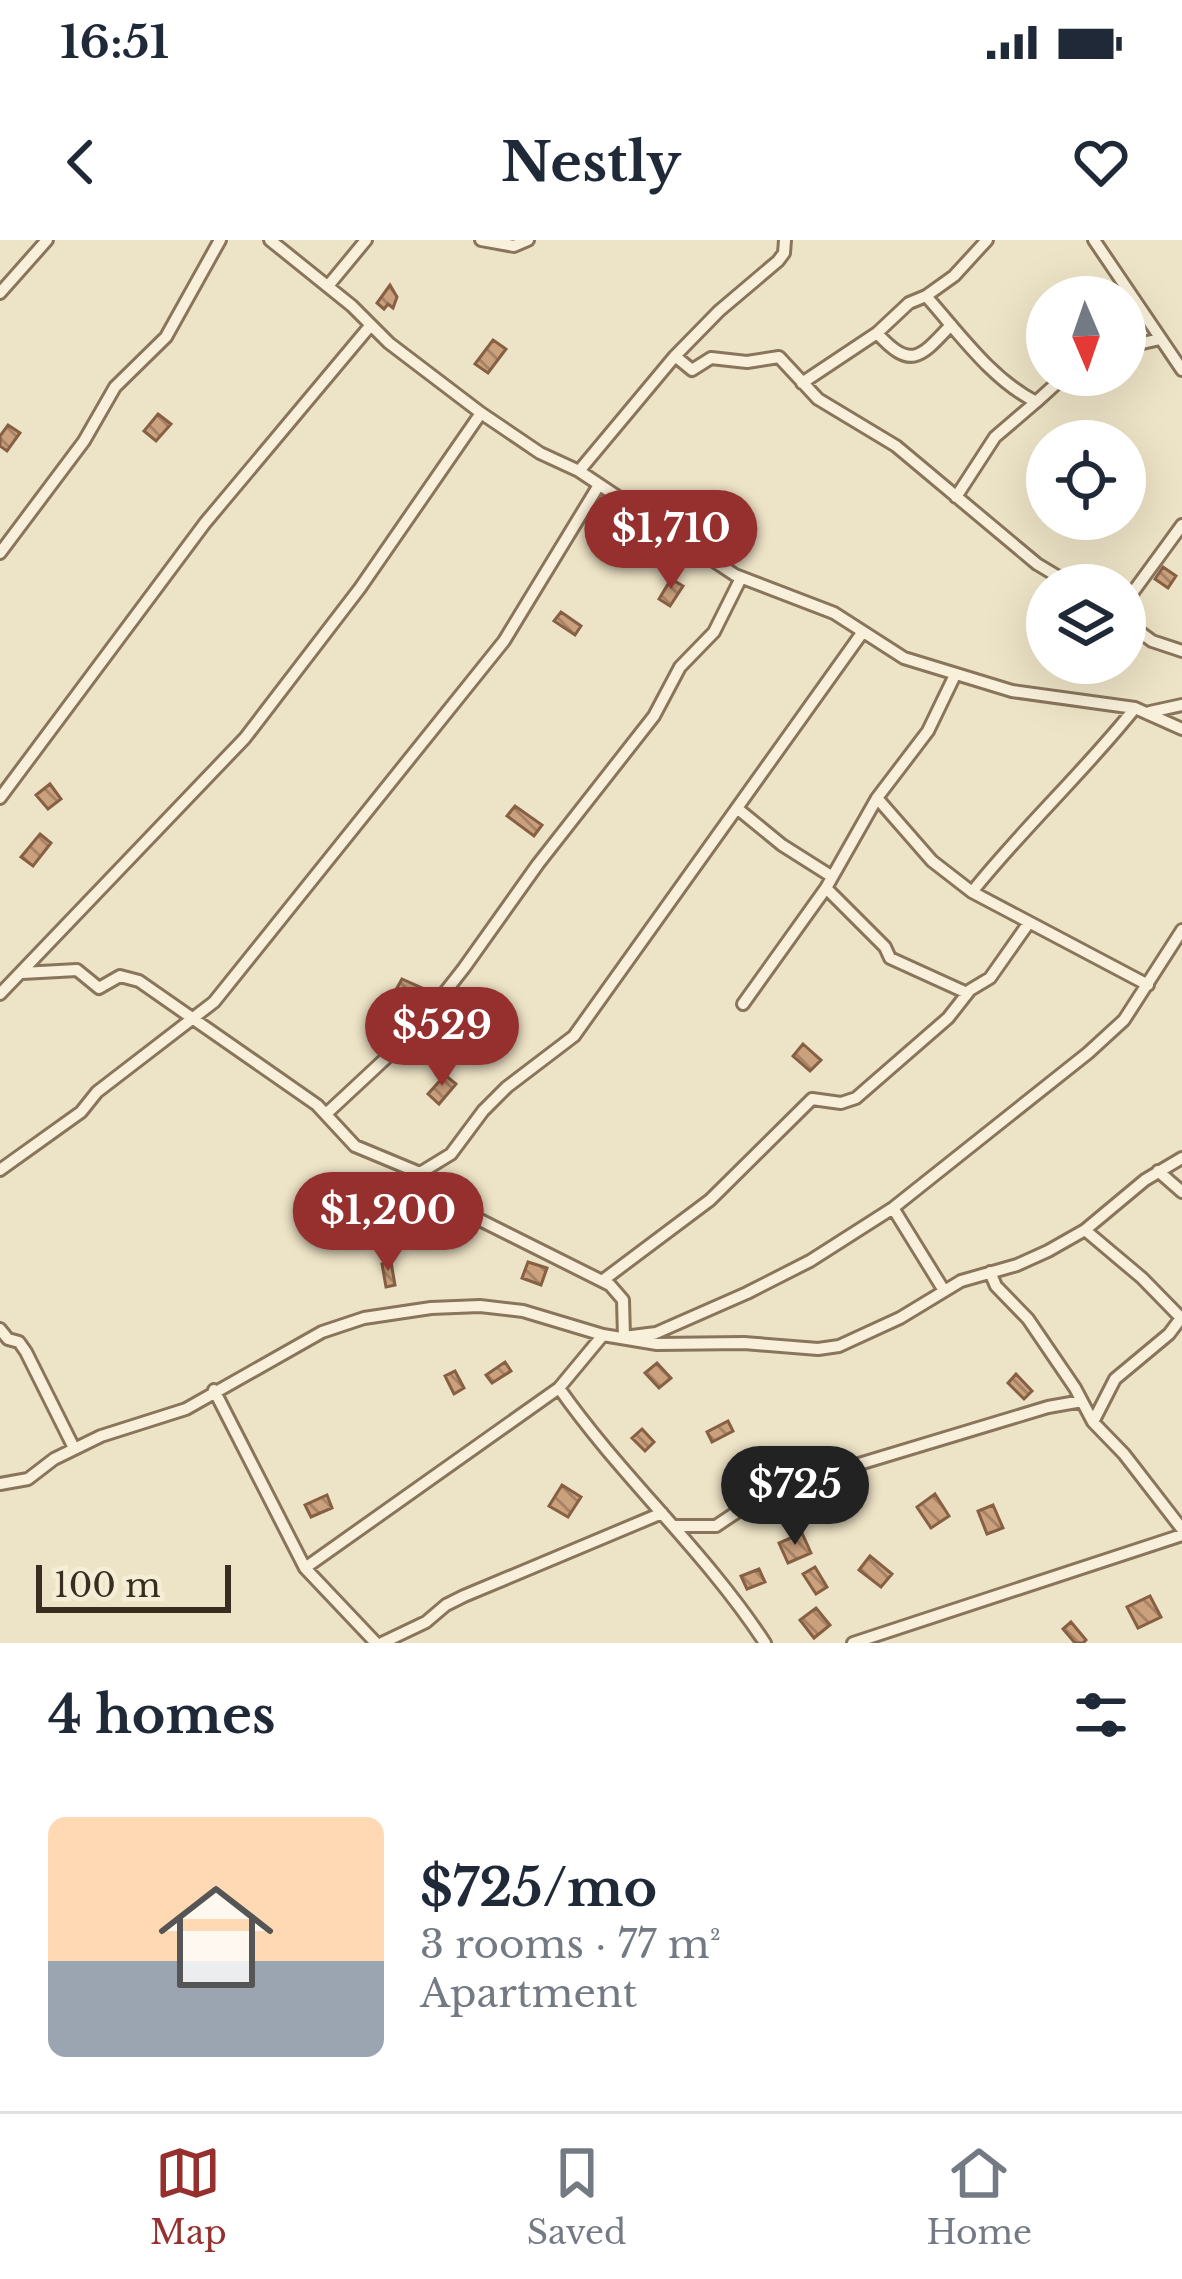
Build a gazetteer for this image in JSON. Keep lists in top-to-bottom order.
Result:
{
  "scale_bar": "100 m",
  "north": "bottom",
  "page": {
    "status": "16:51",
    "header": "Nestly",
    "price": [
      "$1,710",
      "$529",
      "$1,200",
      "$725"
    ],
    "scale": "100 m",
    "heading": "4 homes",
    "list": [
      {
        "name": "$725/mo",
        "note": "3 rooms · 77 m² · Apartment"
      }
    ],
    "tabs": ["Map", "Saved", "Home"]
  }
}
